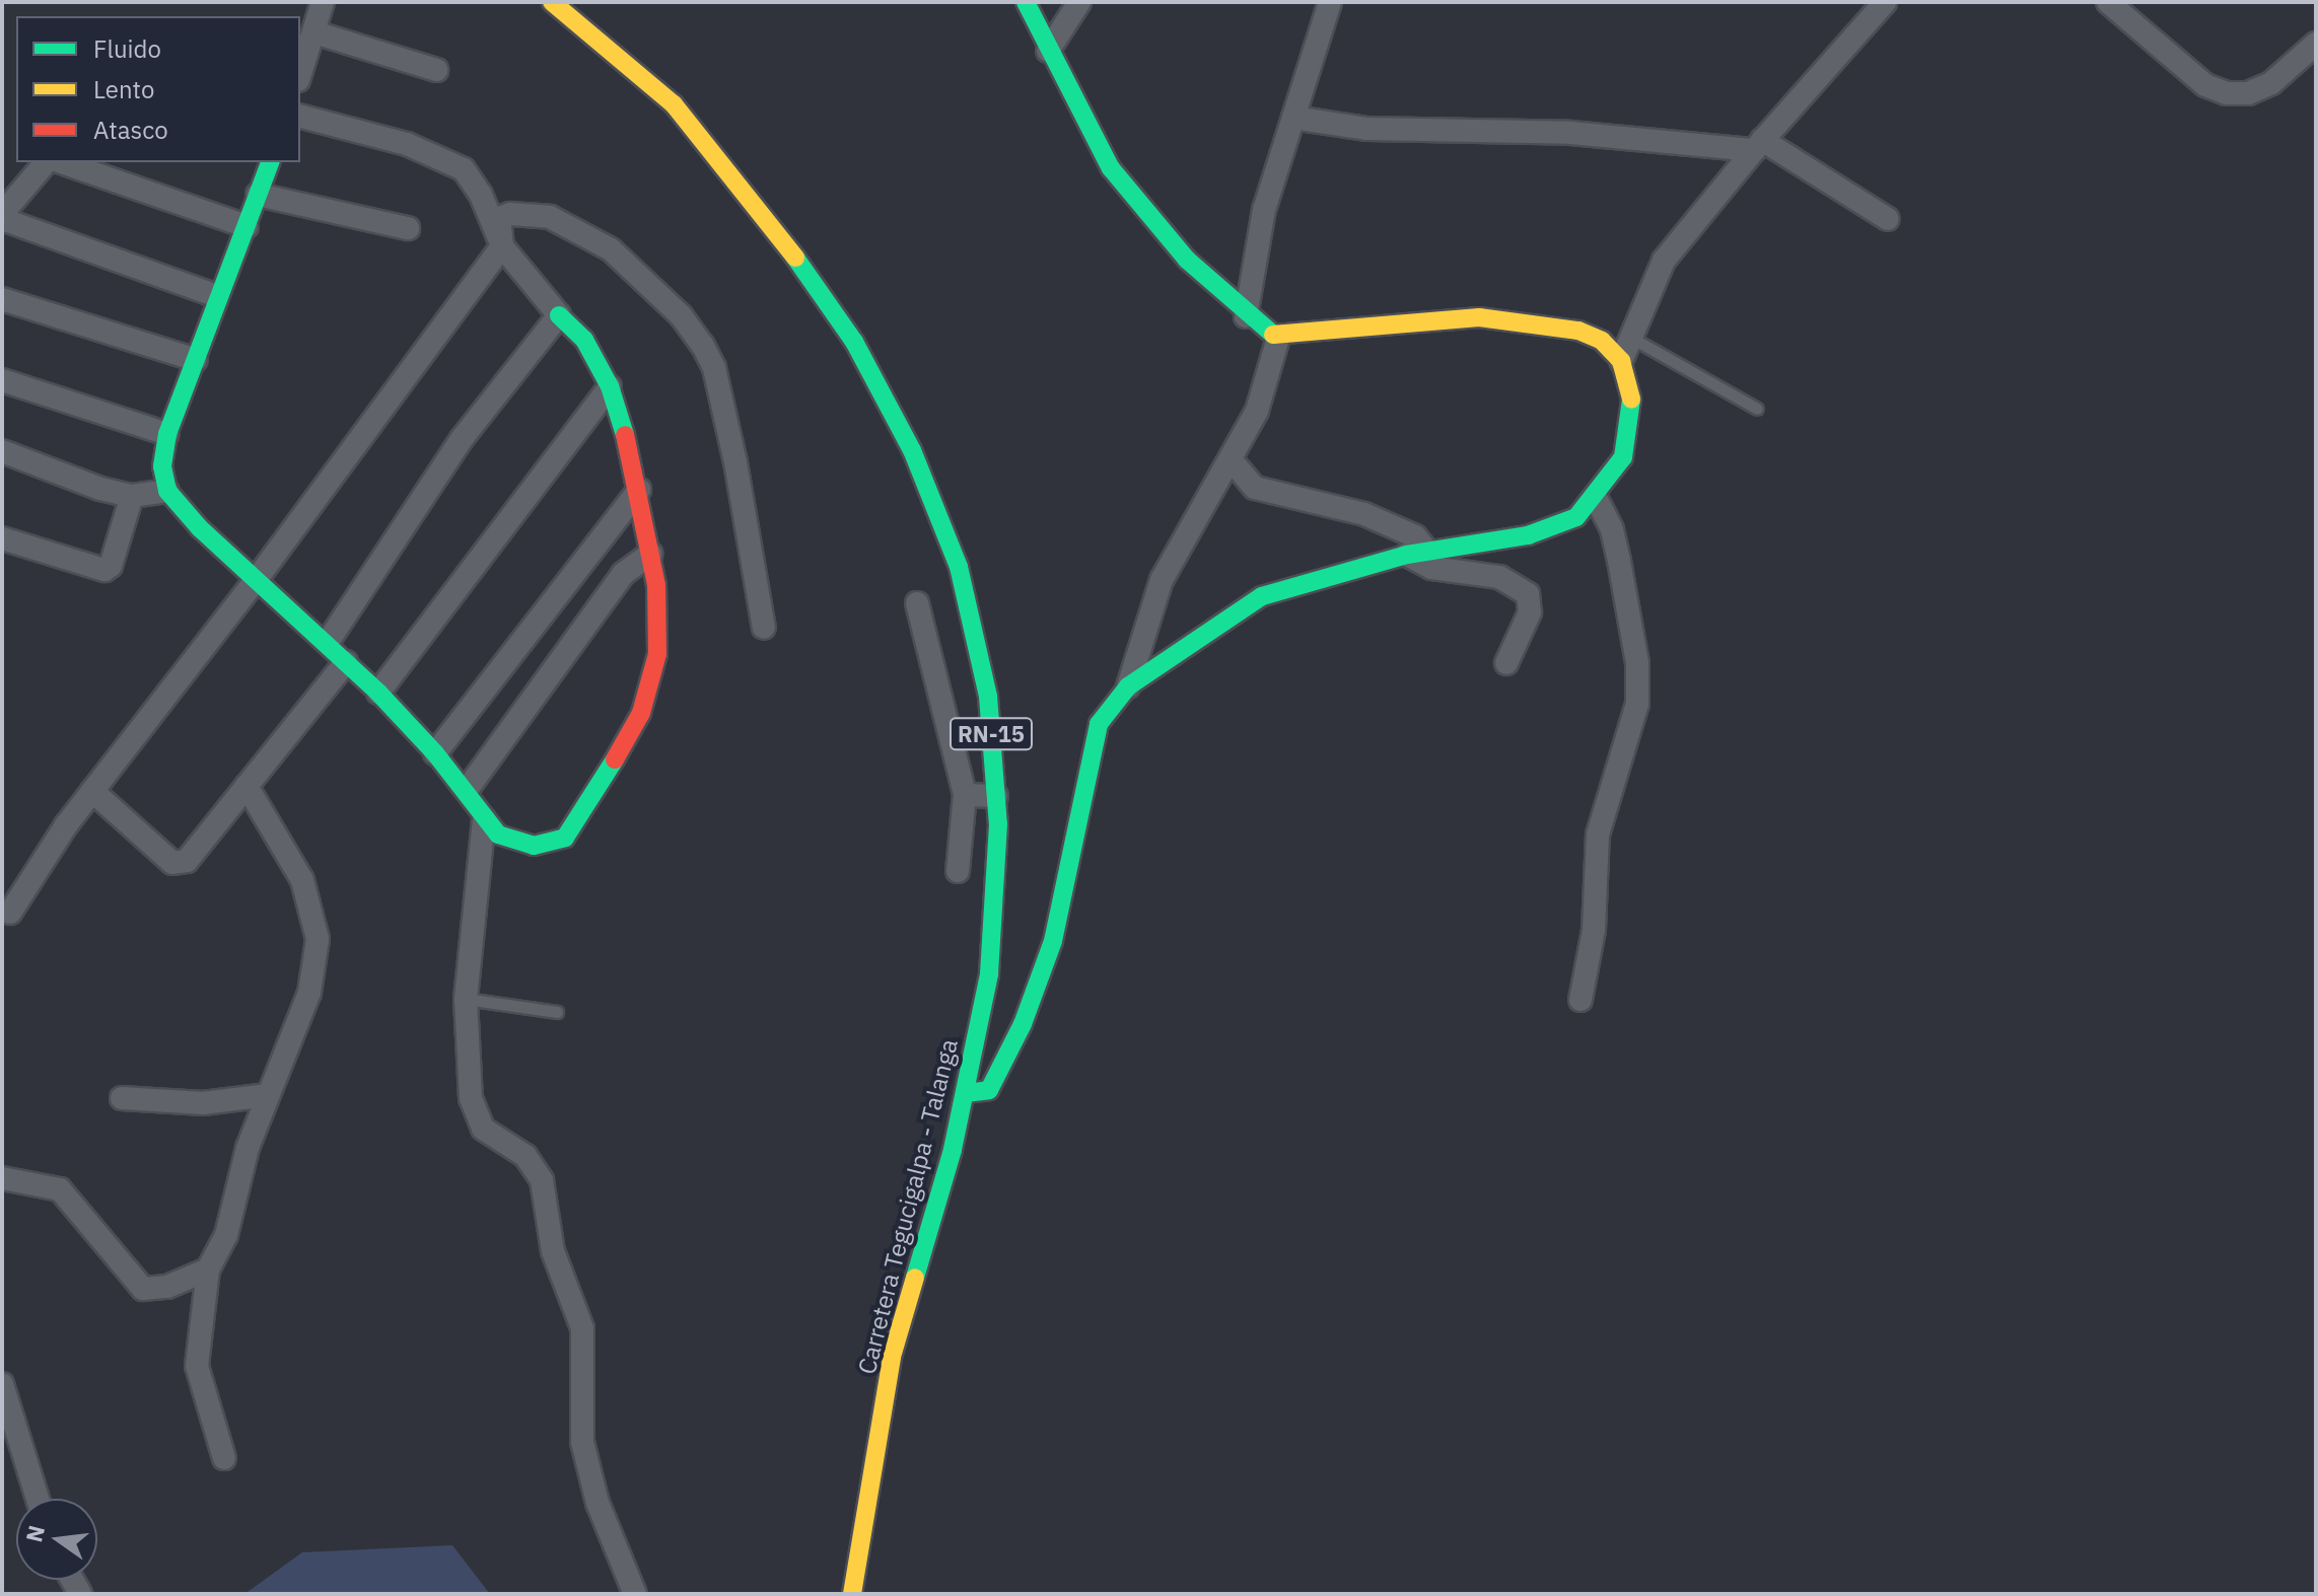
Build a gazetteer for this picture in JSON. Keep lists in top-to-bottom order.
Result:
{
  "streets": {
    "street": ["RN-15", "Carretera Tegucigalpa - Talanga"]
  },
  "legend": ["Fluido", "Lento", "Atasco"],
  "north": "left"
}
